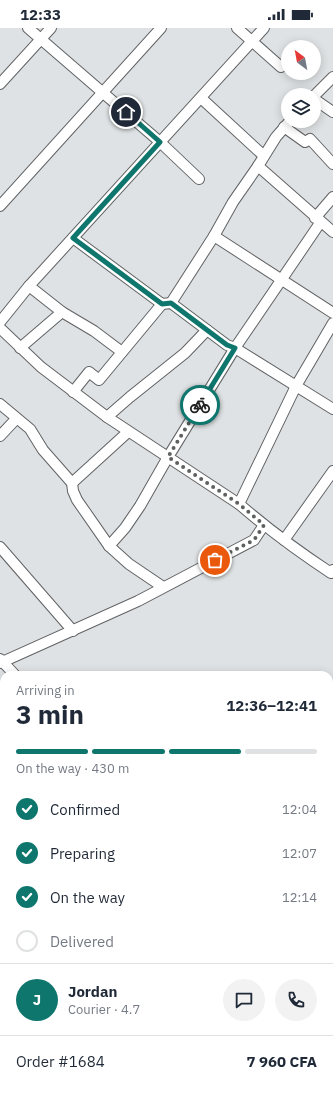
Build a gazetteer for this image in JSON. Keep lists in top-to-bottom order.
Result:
{
  "north": "top left",
  "page": {
    "status": "12:33",
    "heading": ["3 min", "Arriving in", "12:36–12:41"],
    "panel": [
      "Jordan",
      "Courier · 4.7",
      "Order #1684",
      "7 960 CFA"
    ],
    "bar": "On the way · 430 m",
    "list": [
      ["Confirmed", "12:04"],
      ["Preparing", "12:07"],
      ["On the way", "12:14"],
      "Delivered"
    ],
    "round": "J"
  }
}
